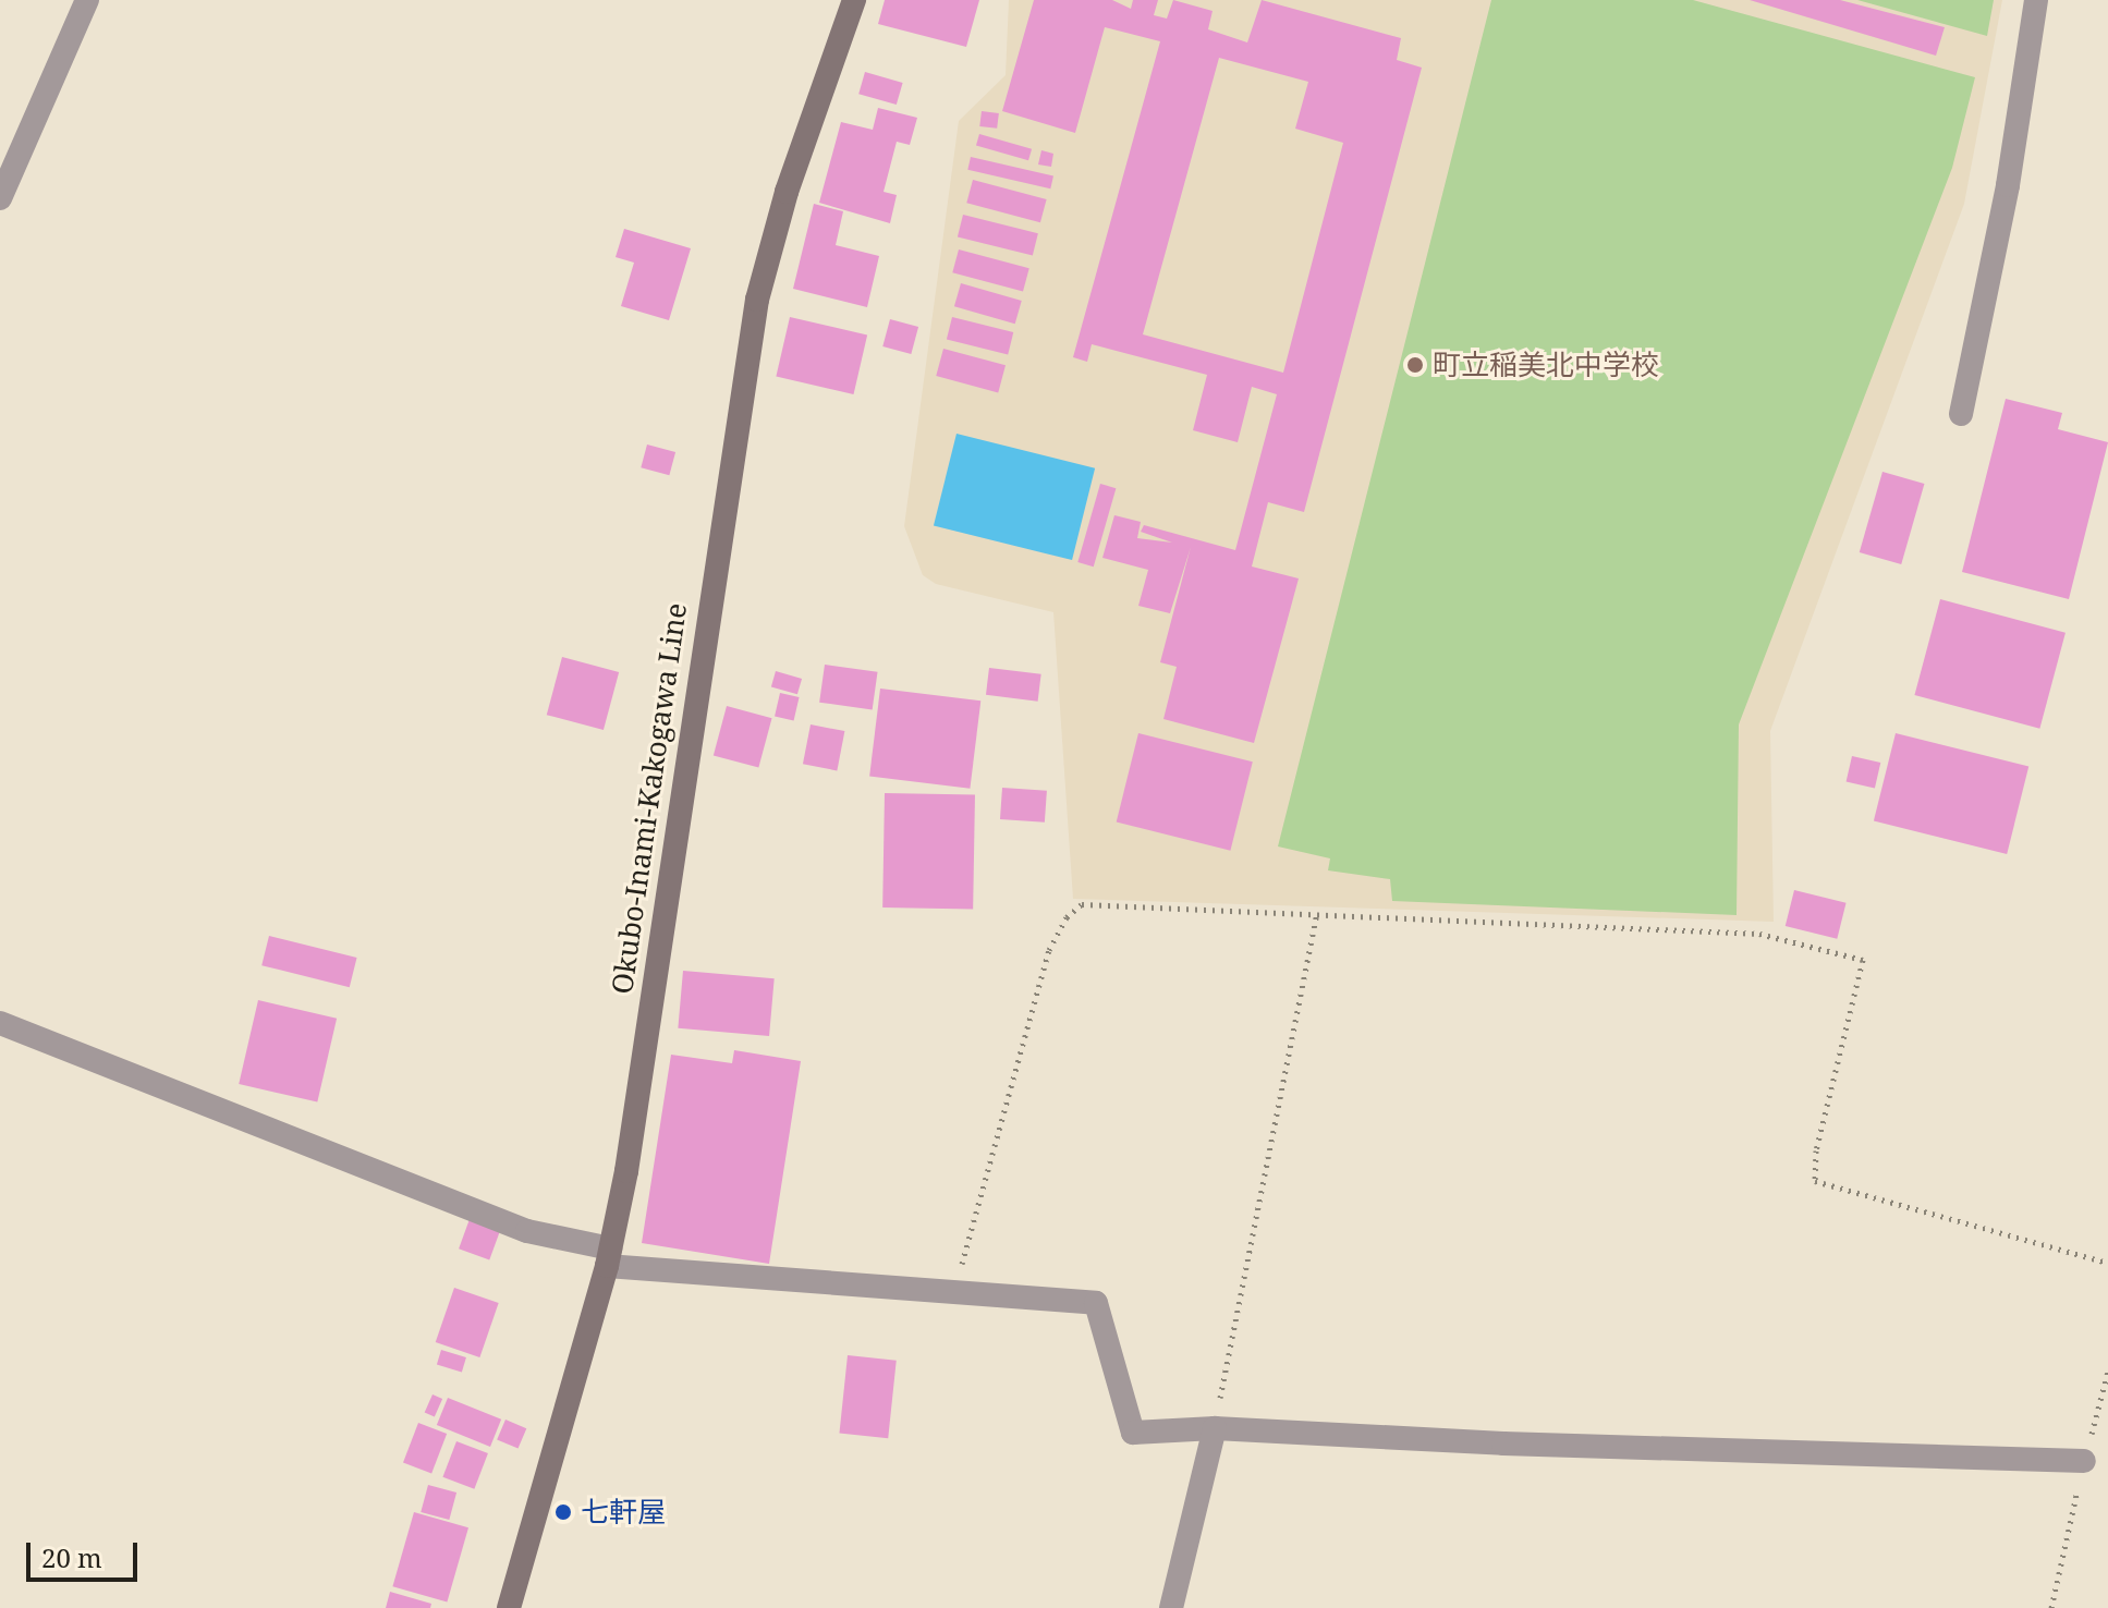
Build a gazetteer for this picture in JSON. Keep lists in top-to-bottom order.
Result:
{
  "streets": {
    "main road": ["Okubo-Inami-Kakogawa Line"]
  },
  "places": ["町立稲美北中学校", "七軒屋"],
  "scale_bar": "20 m"
}
